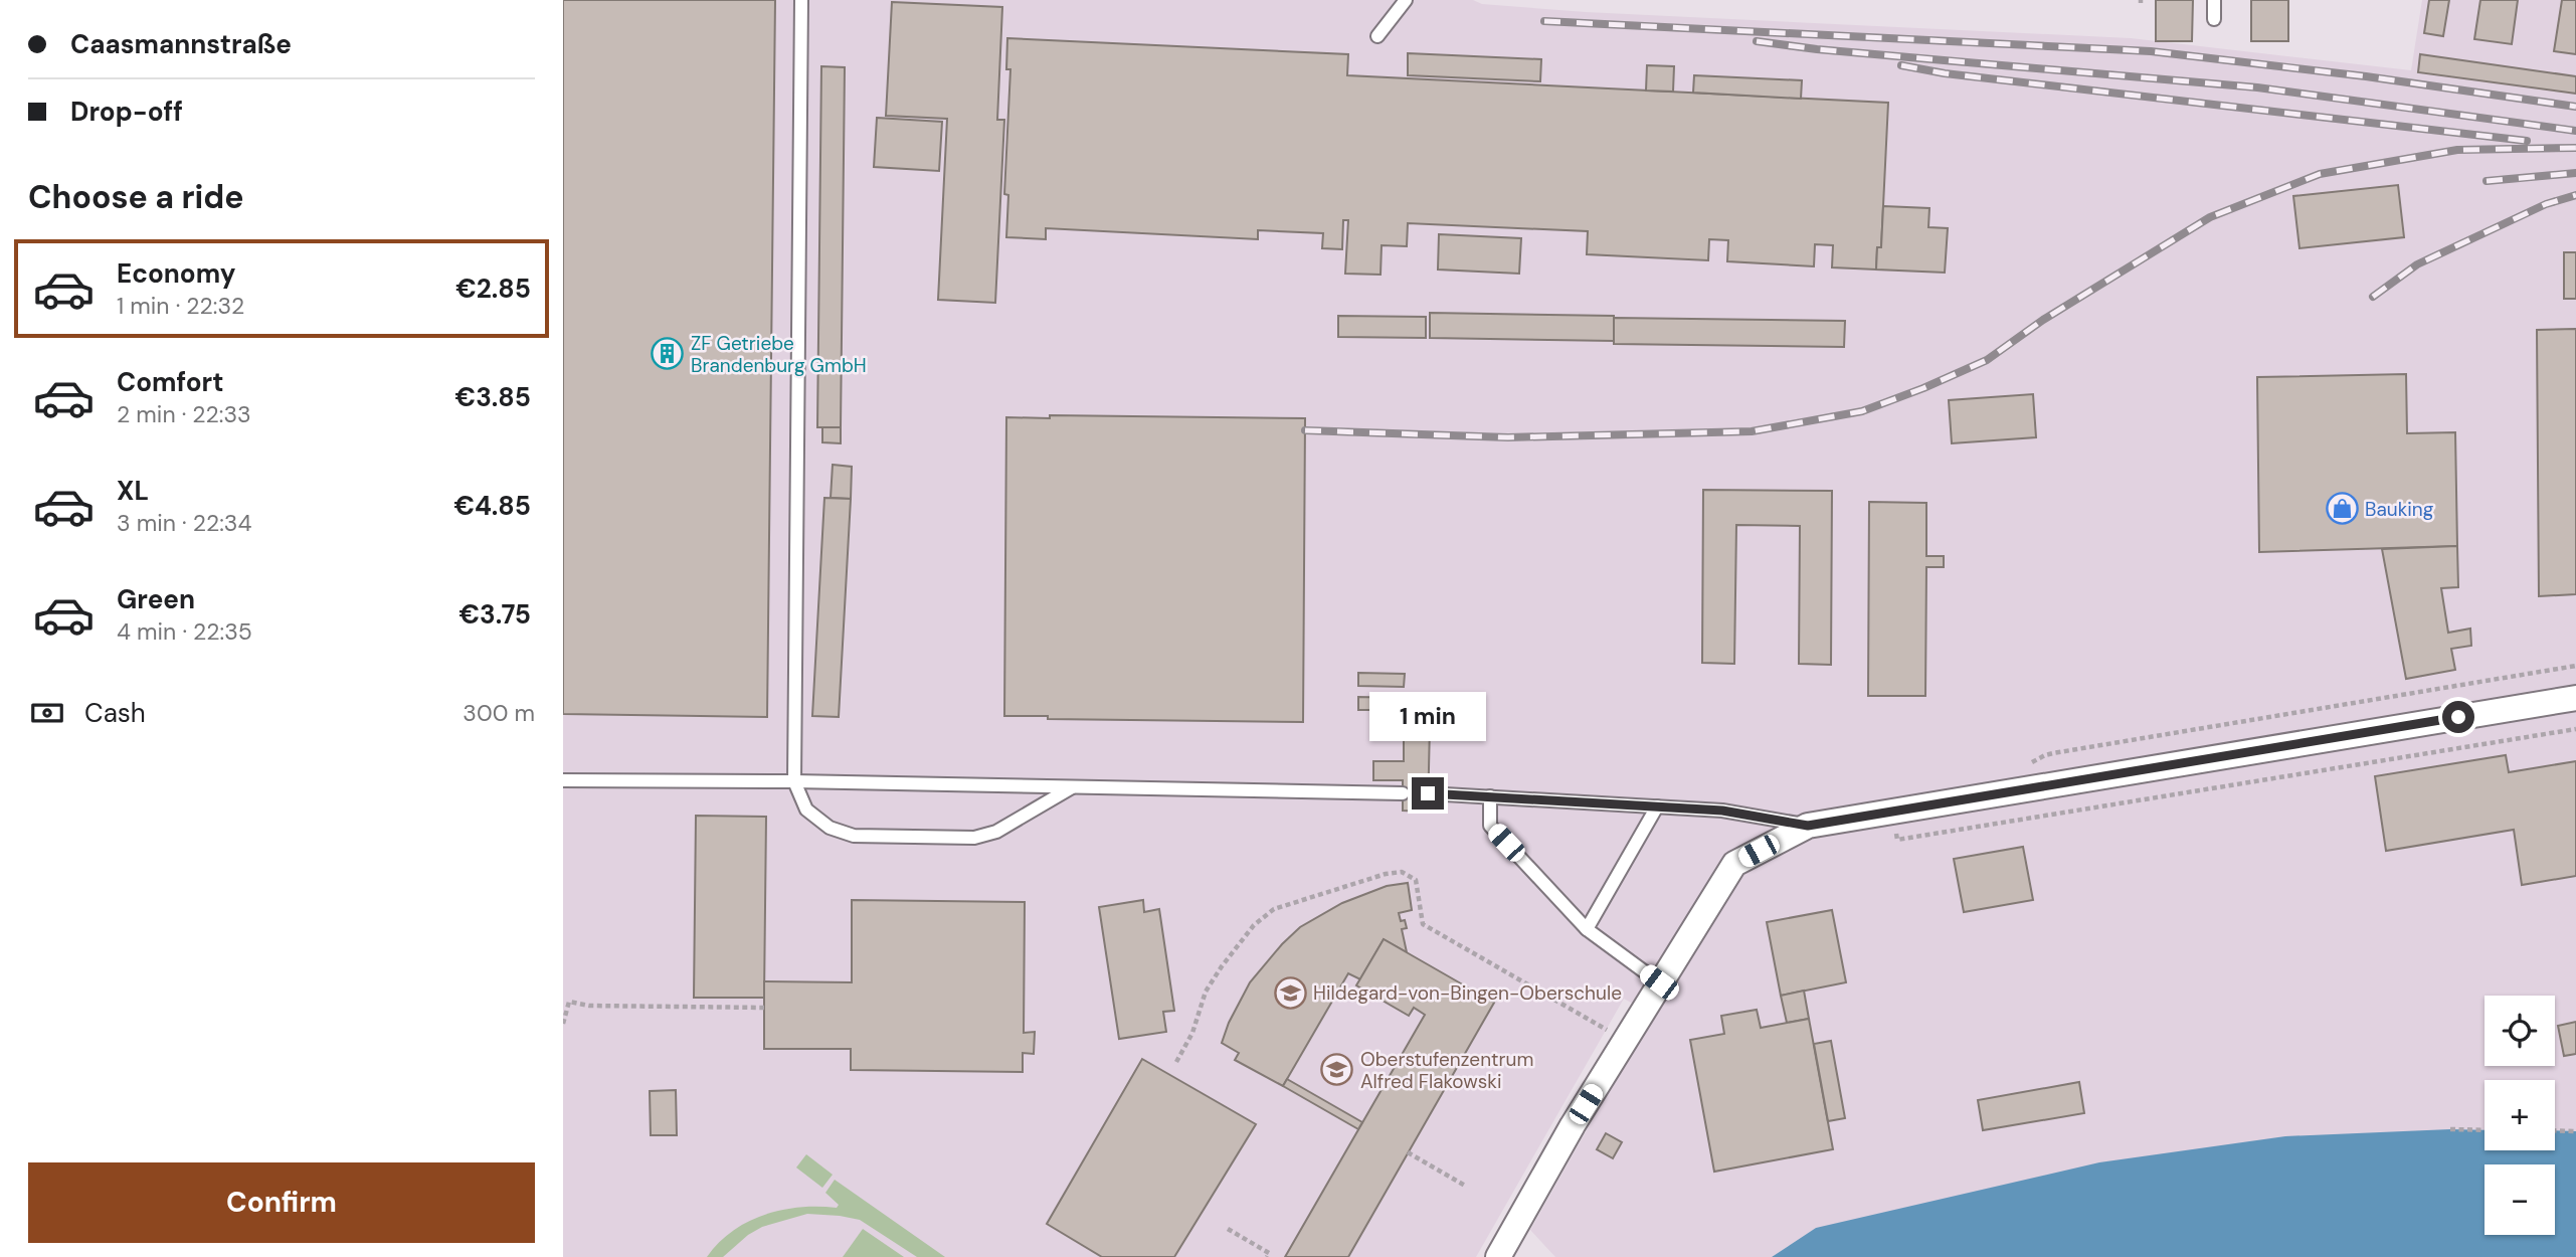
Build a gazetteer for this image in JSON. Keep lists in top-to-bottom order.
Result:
{
  "places": {
    "building": ["ZF Getriebe Brandenburg GmbH"],
    "shop": ["Bauking"],
    "school or university": ["Hildegard-von-Bingen-Oberschule", "Oberstufenzentrum Alfred Flakowski"]
  },
  "page": {
    "banner": ["Caasmannstraße", "Drop-off"],
    "heading": "Choose a ride",
    "list": [
      {
        "name": "Economy",
        "note": "1 min · 22:32",
        "value": "€2.85"
      },
      {
        "name": "Comfort",
        "note": "2 min · 22:33",
        "value": "€3.85"
      },
      {
        "name": "XL",
        "note": "3 min · 22:34",
        "value": "€4.85"
      },
      {
        "name": "Green",
        "note": "4 min · 22:35",
        "value": "€3.75"
      }
    ],
    "pay": ["Cash", "300 m"],
    "bubble": "1 min",
    "map_buttons": ["+", "−"],
    "buttons": "Confirm"
  }
}
